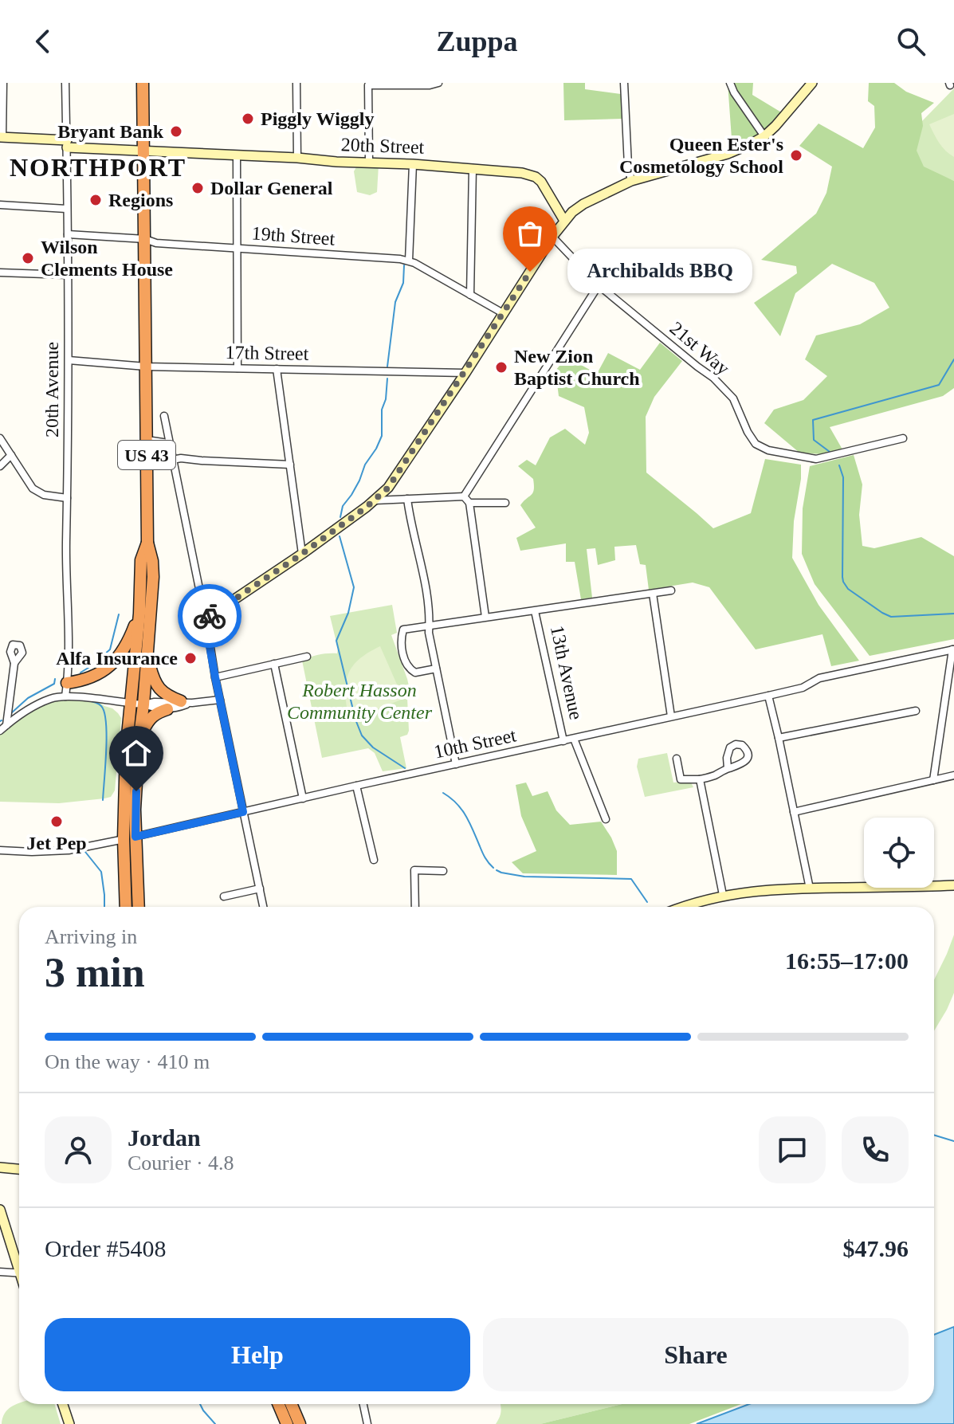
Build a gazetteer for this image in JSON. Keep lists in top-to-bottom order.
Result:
{
  "streets": {
    "highway": ["US 43"],
    "main road": ["20th Street"],
    "street": [
      "19th Street",
      "21st Way",
      "17th Street",
      "20th Avenue",
      "13th Avenue",
      "10th Street"
    ]
  },
  "crossings": [
    ["20th Street", "20th Avenue"],
    ["20th Street", "US 43"],
    ["19th Street", "20th Avenue"],
    ["19th Street", "US 43"],
    ["17th Street", "20th Avenue"],
    ["17th Street", "US 43"],
    ["US 43", "10th Street"],
    ["13th Avenue", "10th Street"]
  ],
  "districts": ["NORTHPORT"],
  "parks": ["Robert Hasson Community Center"],
  "places": [
    "Piggly Wiggly",
    "Bryant Bank",
    "Queen Ester's Cosmetology School",
    "Dollar General",
    "Regions",
    "Wilson Clements House",
    "Archibalds BBQ",
    "New Zion Baptist Church",
    "Alfa Insurance",
    "Jet Pep"
  ],
  "page": {
    "header": "Zuppa",
    "bubble": "Archibalds BBQ",
    "heading": ["3 min", "Arriving in", "16:55–17:00"],
    "panel": [
      "Jordan",
      "Courier · 4.8",
      "Order #5408",
      "$47.96"
    ],
    "bar": "On the way · 410 m",
    "buttons": ["Help", "Share"]
  }
}
